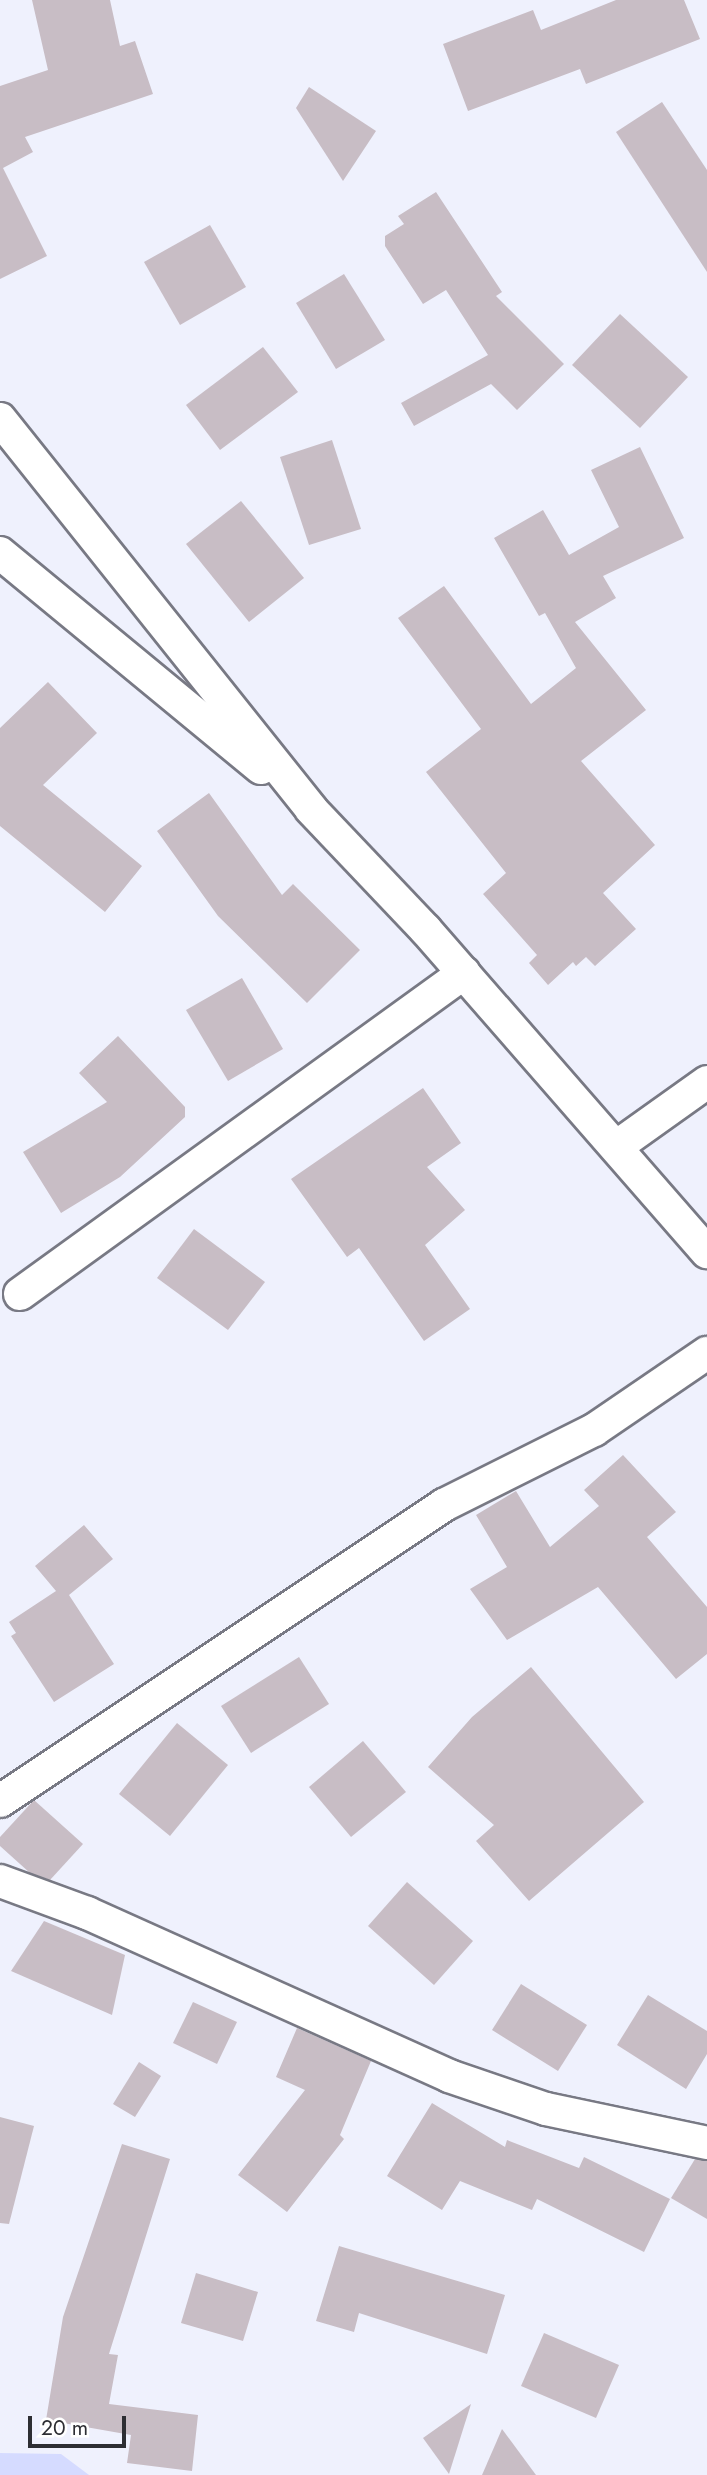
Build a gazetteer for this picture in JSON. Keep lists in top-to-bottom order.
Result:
{
  "scale_bar": "20 m"
}
